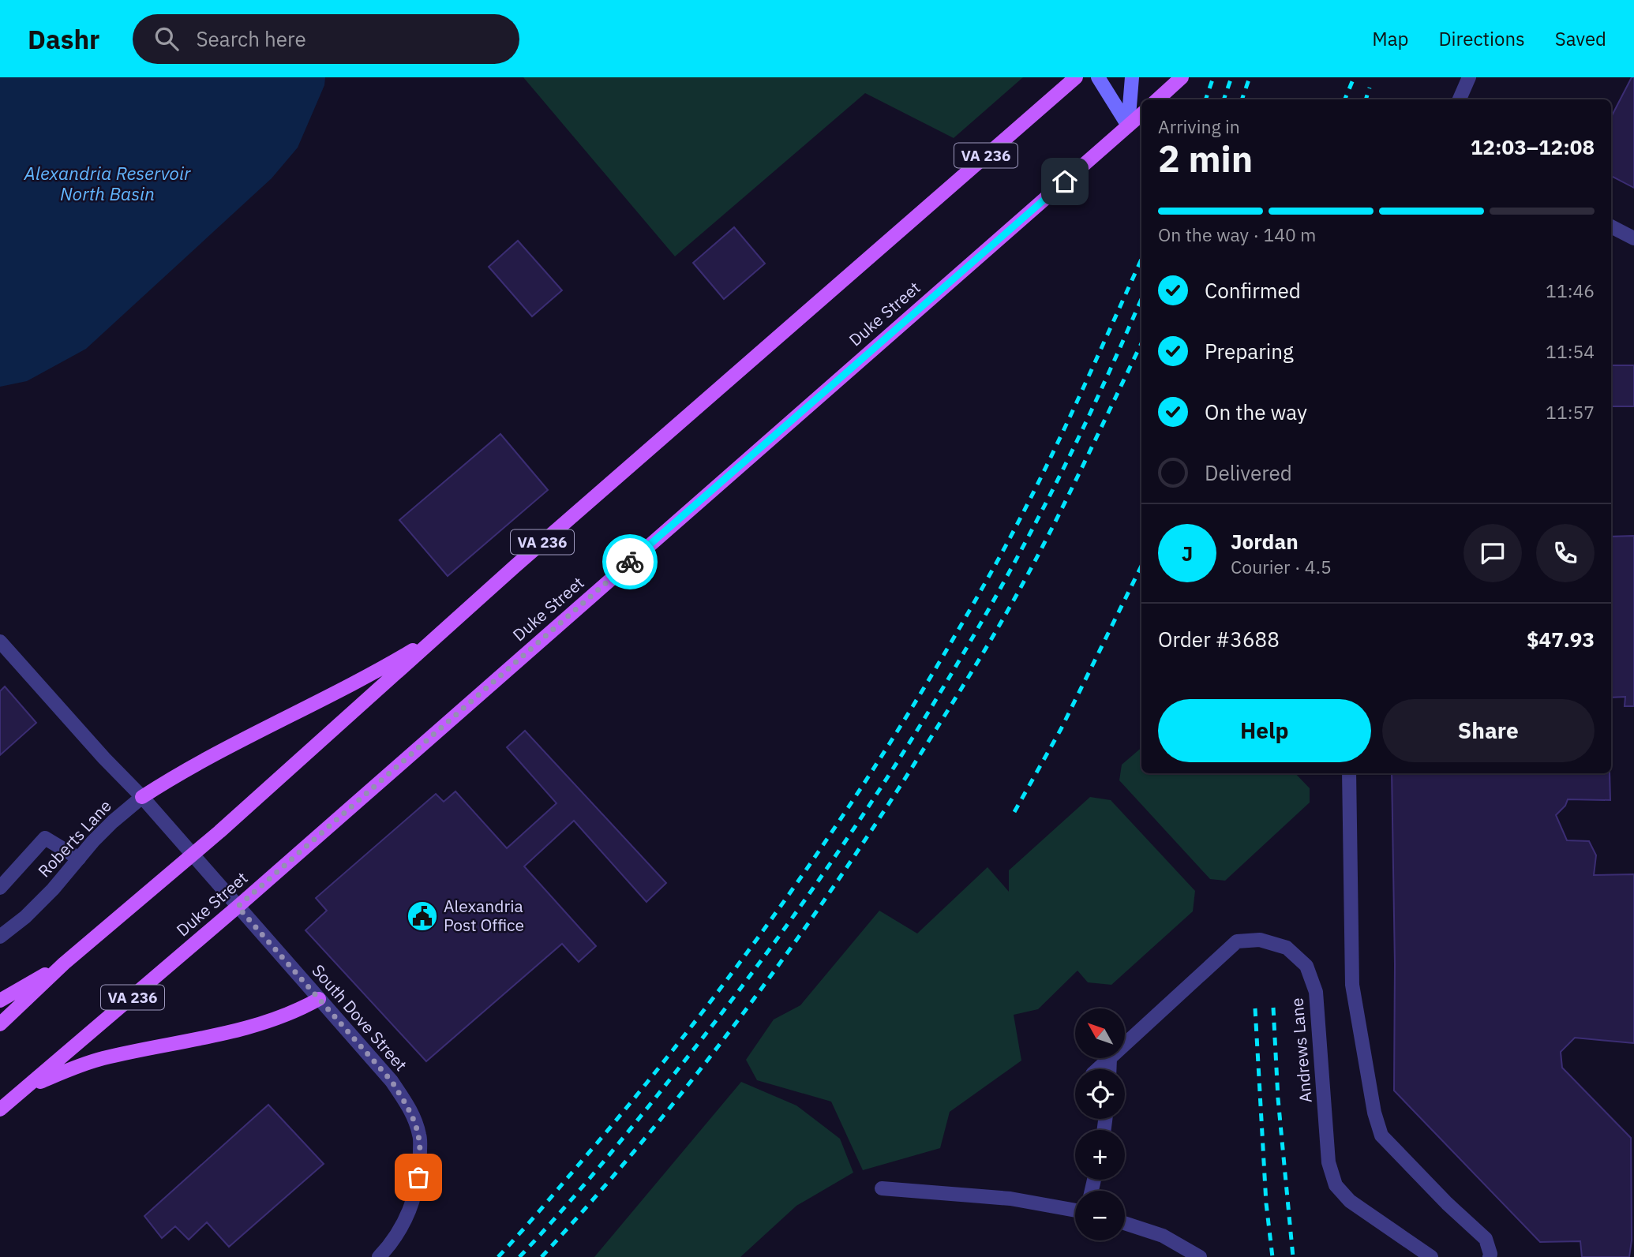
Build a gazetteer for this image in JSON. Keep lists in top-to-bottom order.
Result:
{
  "streets": {
    "main road": ["VA 236", "Duke Street"],
    "street": ["Roberts Lane", "South Dove Street", "Andrews Lane"]
  },
  "crossings": [
    ["Duke Street", "South Dove Street"]
  ],
  "water": ["Alexandria Reservoir North Basin"],
  "places": {
    "public building": ["Alexandria Post Office"]
  },
  "north": "top left",
  "page": {
    "header": "Dashr",
    "search": "Search here",
    "nav": ["Map", "Directions", "Saved"],
    "heading": ["2 min", "Arriving in", "12:03–12:08"],
    "panel": [
      "Jordan",
      "Courier · 4.5",
      "Order #3688",
      "$47.93"
    ],
    "bar": "On the way · 140 m",
    "list": [
      ["Confirmed", "11:46"],
      ["Preparing", "11:54"],
      ["On the way", "11:57"],
      "Delivered"
    ],
    "round": "J",
    "buttons": ["Help", "Share"],
    "map_buttons": ["+", "−"]
  }
}
